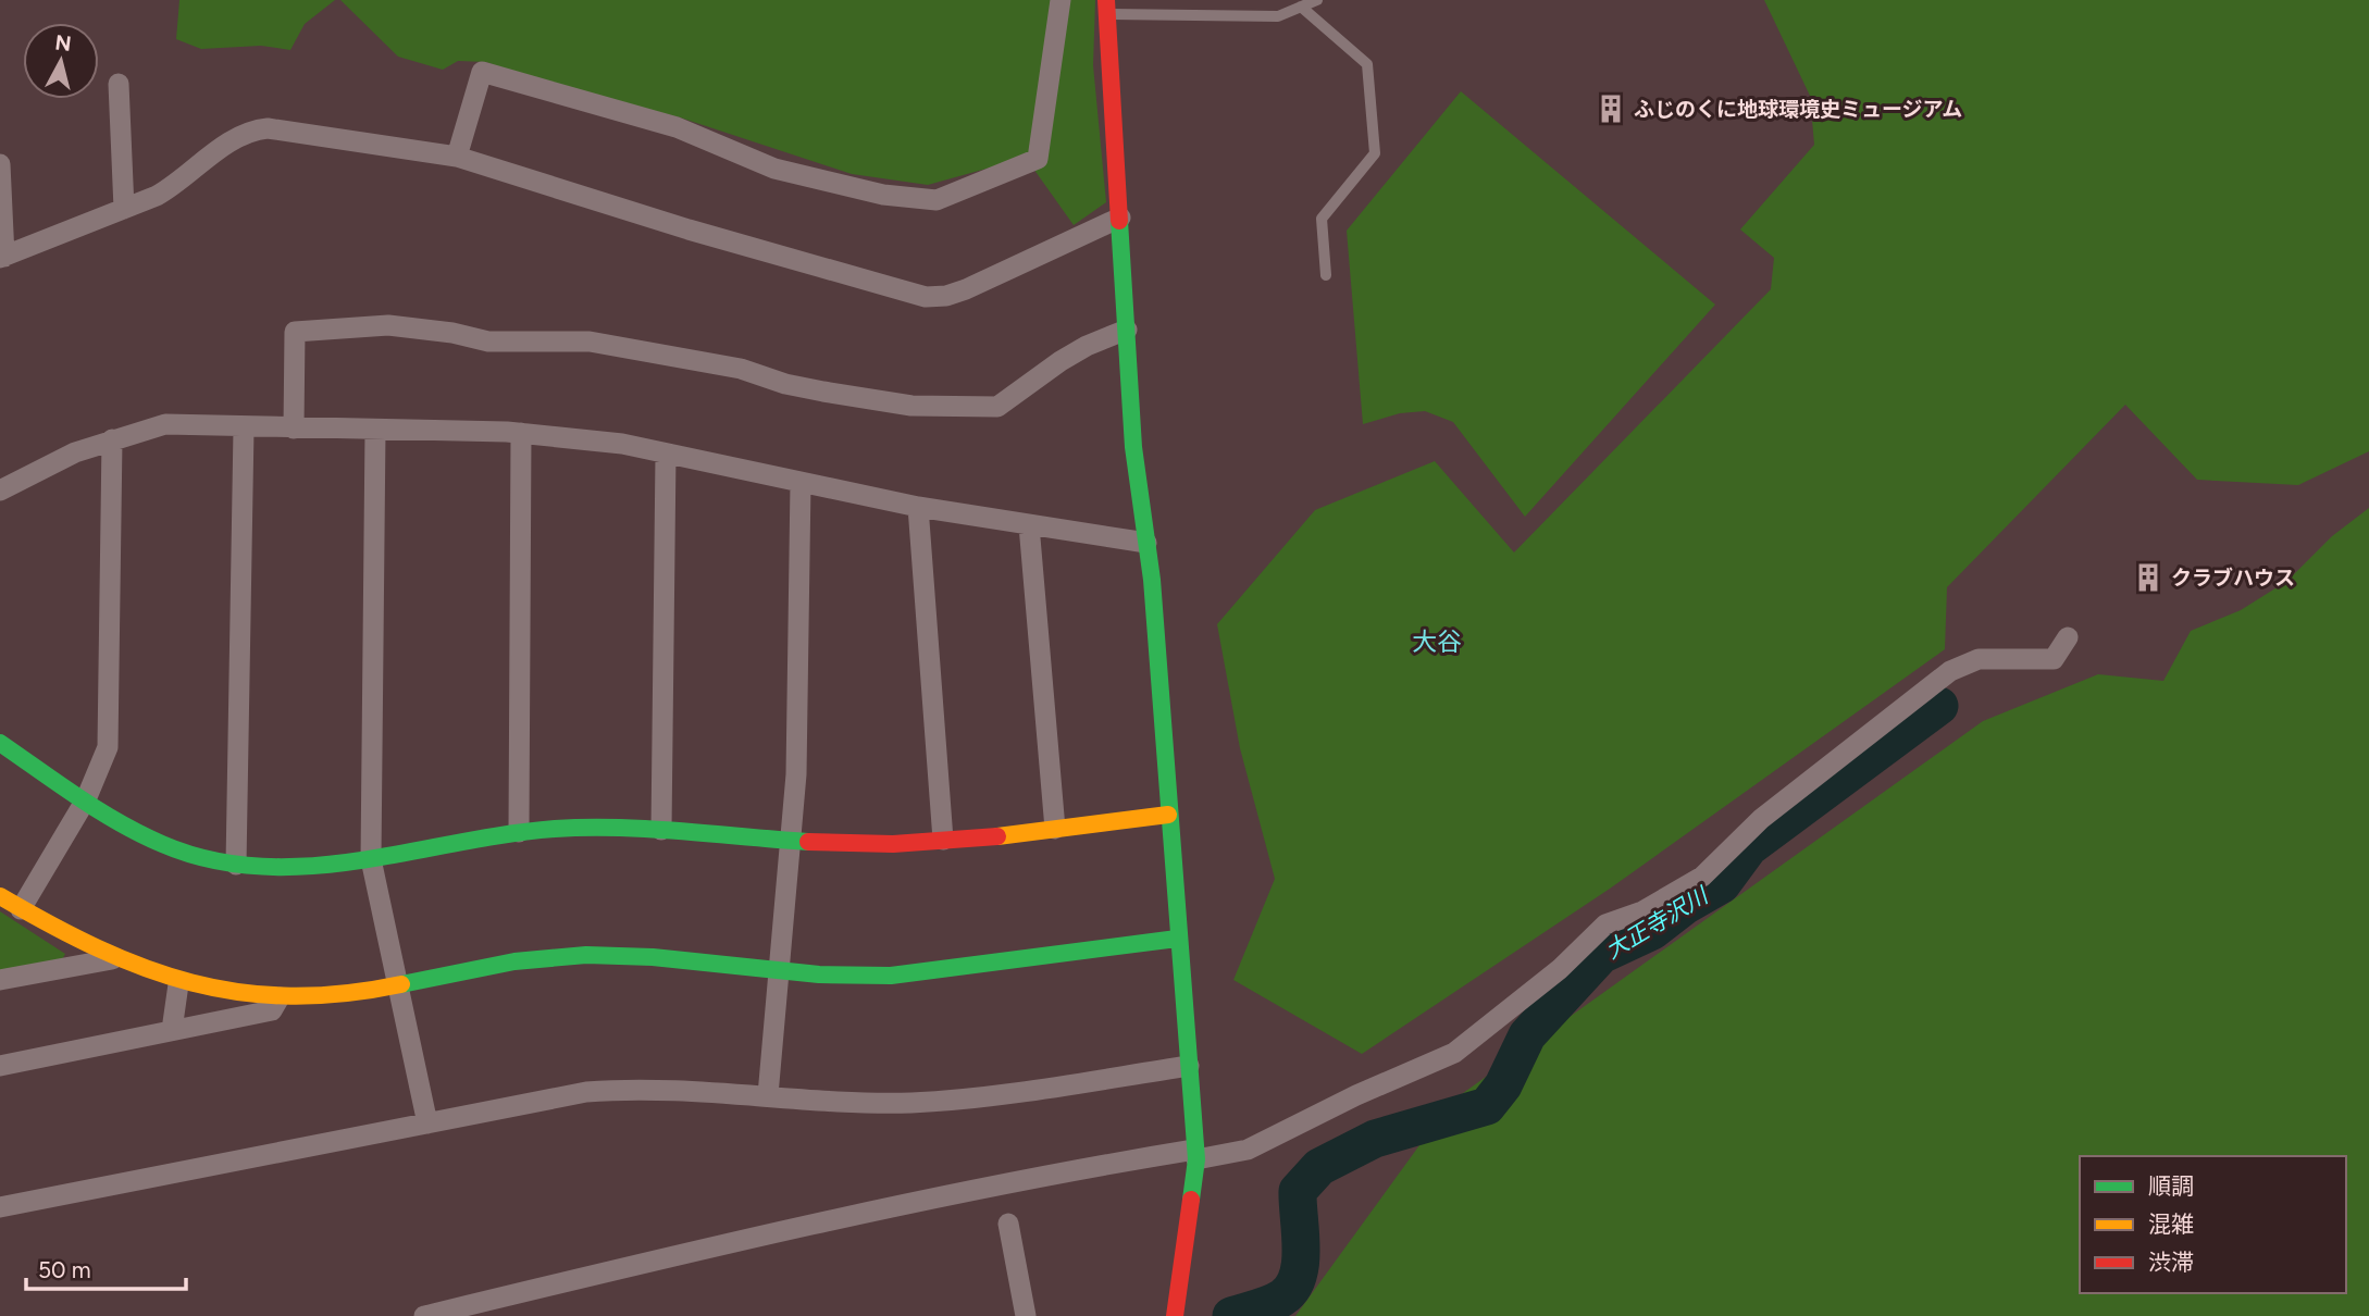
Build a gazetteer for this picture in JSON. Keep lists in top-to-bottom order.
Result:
{
  "districts": ["大谷"],
  "water": ["大正寺沢川"],
  "places": {
    "building": ["ふじのくに地球環境史ミュージアム", "クラブハウス"]
  },
  "legend": ["順調", "混雑", "渋滞"],
  "scale_bar": "50 m",
  "north": "top"
}
